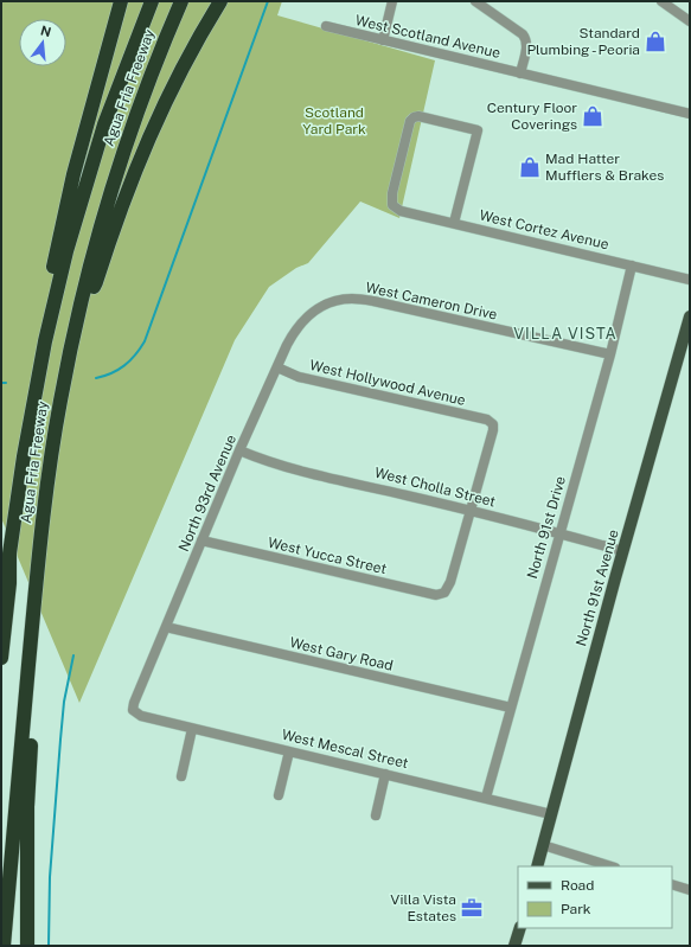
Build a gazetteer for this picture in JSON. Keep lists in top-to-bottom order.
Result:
{
  "streets": {
    "highway": ["Agua Fria Freeway"],
    "main road": ["North 91st Avenue"],
    "street": [
      "West Scotland Avenue",
      "West Cortez Avenue",
      "West Cameron Drive",
      "West Hollywood Avenue",
      "West Cholla Street",
      "North 93rd Avenue",
      "North 91st Drive",
      "West Yucca Street",
      "West Gary Road",
      "West Mescal Street"
    ]
  },
  "crossings": [
    ["West Cortez Avenue", "North 91st Drive"],
    ["West Cameron Drive", "North 93rd Avenue"],
    ["West Cameron Drive", "North 91st Drive"],
    ["West Hollywood Avenue", "West Cholla Street"],
    ["West Hollywood Avenue", "North 93rd Avenue"],
    ["West Hollywood Avenue", "West Yucca Street"],
    ["West Cholla Street", "North 93rd Avenue"],
    ["West Cholla Street", "North 91st Drive"],
    ["West Cholla Street", "West Yucca Street"],
    ["West Cholla Street", "North 91st Avenue"],
    ["North 93rd Avenue", "West Yucca Street"],
    ["North 93rd Avenue", "West Gary Road"],
    ["North 93rd Avenue", "West Mescal Street"],
    ["North 91st Drive", "West Gary Road"],
    ["North 91st Drive", "West Mescal Street"],
    ["North 91st Avenue", "West Mescal Street"]
  ],
  "districts": ["VILLA VISTA"],
  "parks": ["Scotland Yard Park"],
  "places": {
    "shop": ["Standard Plumbing - Peoria", "Century Floor Coverings", "Mad Hatter Mufflers & Brakes"],
    "office": ["Villa Vista Estates"]
  },
  "legend": ["Road", "Park"],
  "north": "top"
}
